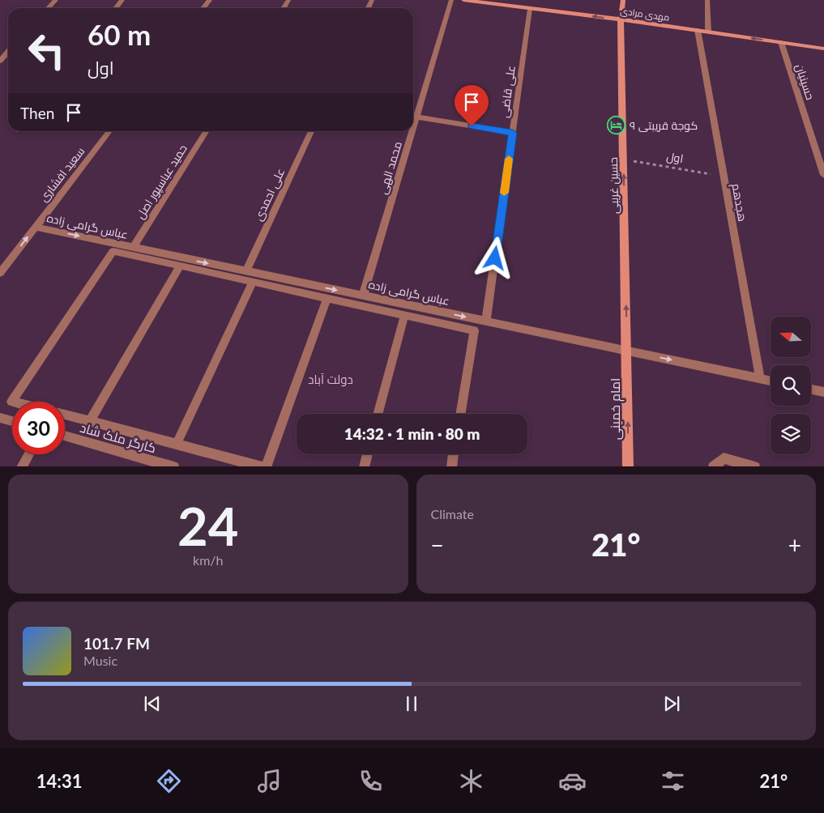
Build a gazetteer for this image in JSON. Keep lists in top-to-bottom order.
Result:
{
  "streets": {
    "street": [
      "مهدی مرادی",
      "حسینیان",
      "علی قاضی",
      "محمد الهی",
      "سعید افشاری",
      "حمید عباسپور اصل",
      "حسین غریبی",
      "علی احمدی",
      "هجدهم",
      "عباس گرامی زاده",
      "امام خمینی",
      "کارگر ملک شاد"
    ],
    "path": ["اول"]
  },
  "crossings": [
    ["مهدی مرادی", "حسینیان"],
    ["مهدی مرادی", "علی قاضی"],
    ["مهدی مرادی", "حسین غریبی"],
    ["مهدی مرادی", "هجدهم"],
    ["علی قاضی", "عباس گرامی زاده"],
    ["اول", "حسین غریبی"],
    ["اول", "هجدهم"],
    ["محمد الهی", "عباس گرامی زاده"],
    ["سعید افشاری", "عباس گرامی زاده"],
    ["حمید عباسپور اصل", "عباس گرامی زاده"],
    ["حسین غریبی", "عباس گرامی زاده"],
    ["حسین غریبی", "امام خمینی"],
    ["علی احمدی", "عباس گرامی زاده"],
    ["هجدهم", "عباس گرامی زاده"],
    ["عباس گرامی زاده", "امام خمینی"]
  ],
  "one_way": ["مهدی مرادی", "حسین غریبی", "امام خمینی"],
  "districts": ["دولت آباد"],
  "places": {
    "hotel": ["۹ کوجة قریبتی"]
  },
  "north": "left",
  "page": {
    "turn": ["60 m", "اول"],
    "then": "Then",
    "limit": "30",
    "trip": "14:32 · 1 min · 80 m",
    "tile": [
      ["24", "km/h"],
      "Climate"
    ],
    "heat": ["−", "21°", "+"],
    "song": ["101.7 FM", "Music"],
    "tabs": ["14:31", "21°"]
  }
}
